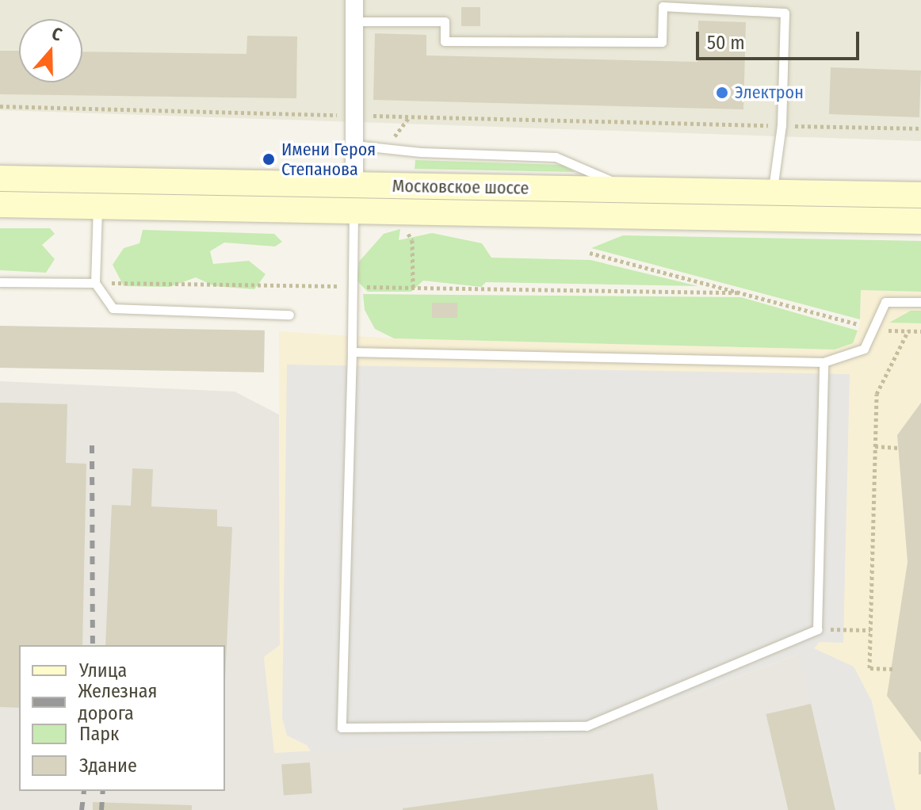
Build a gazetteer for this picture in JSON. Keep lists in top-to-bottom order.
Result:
{
  "streets": {
    "main road": ["Московское шоссе"]
  },
  "places": ["Электрон", "Имени Героя Степанова"],
  "legend": [
    "Улица",
    "Железная дорога",
    "Парк",
    "Здание"
  ],
  "scale_bar": "50 m",
  "north": "top"
}
